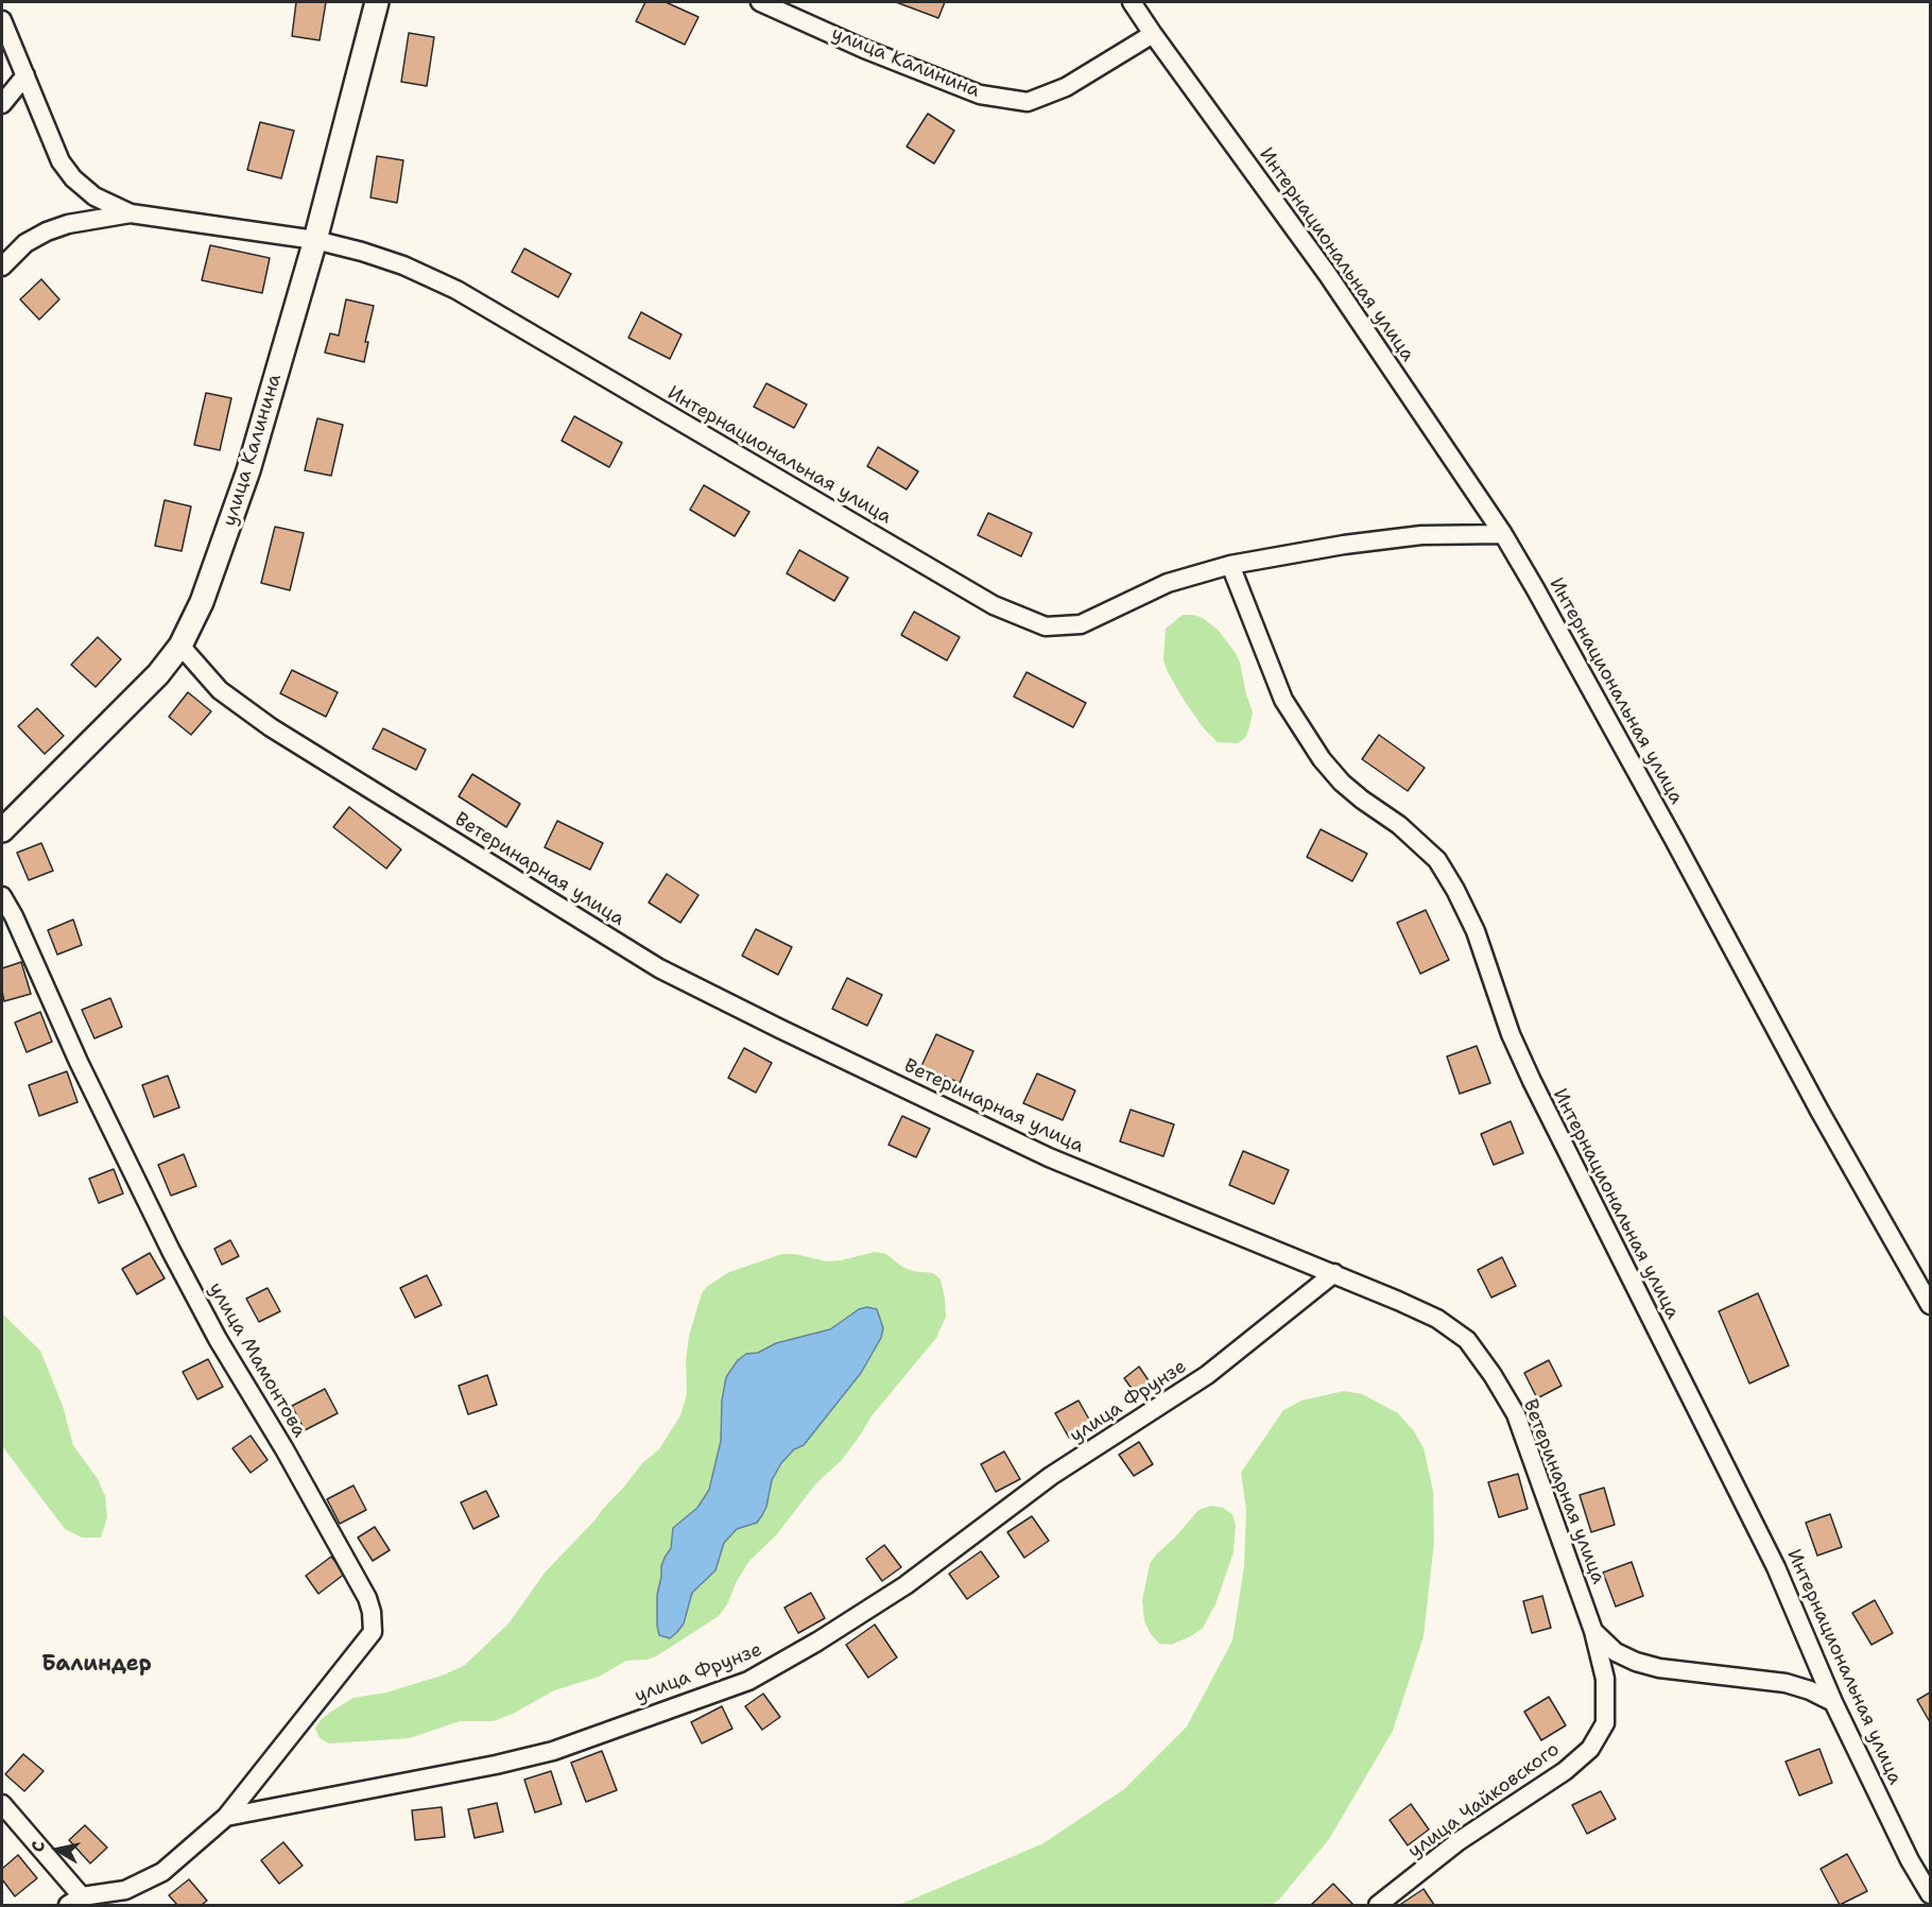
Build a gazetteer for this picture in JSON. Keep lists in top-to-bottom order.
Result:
{
  "streets": {
    "street": [
      "улица Калинина",
      "Интернациональная улица",
      "Ветеринарная улица",
      "улица Мамонтова",
      "улица Фрунзе",
      "улица Чайковского"
    ]
  },
  "crossings": [
    ["улица Калинина", "Интернациональная улица"],
    ["улица Калинина", "Ветеринарная улица"],
    ["Ветеринарная улица", "улица Фрунзе"],
    ["Ветеринарная улица", "улица Чайковского"],
    ["улица Мамонтова", "улица Фрунзе"]
  ],
  "districts": ["Балиндер"],
  "north": "left"
}
